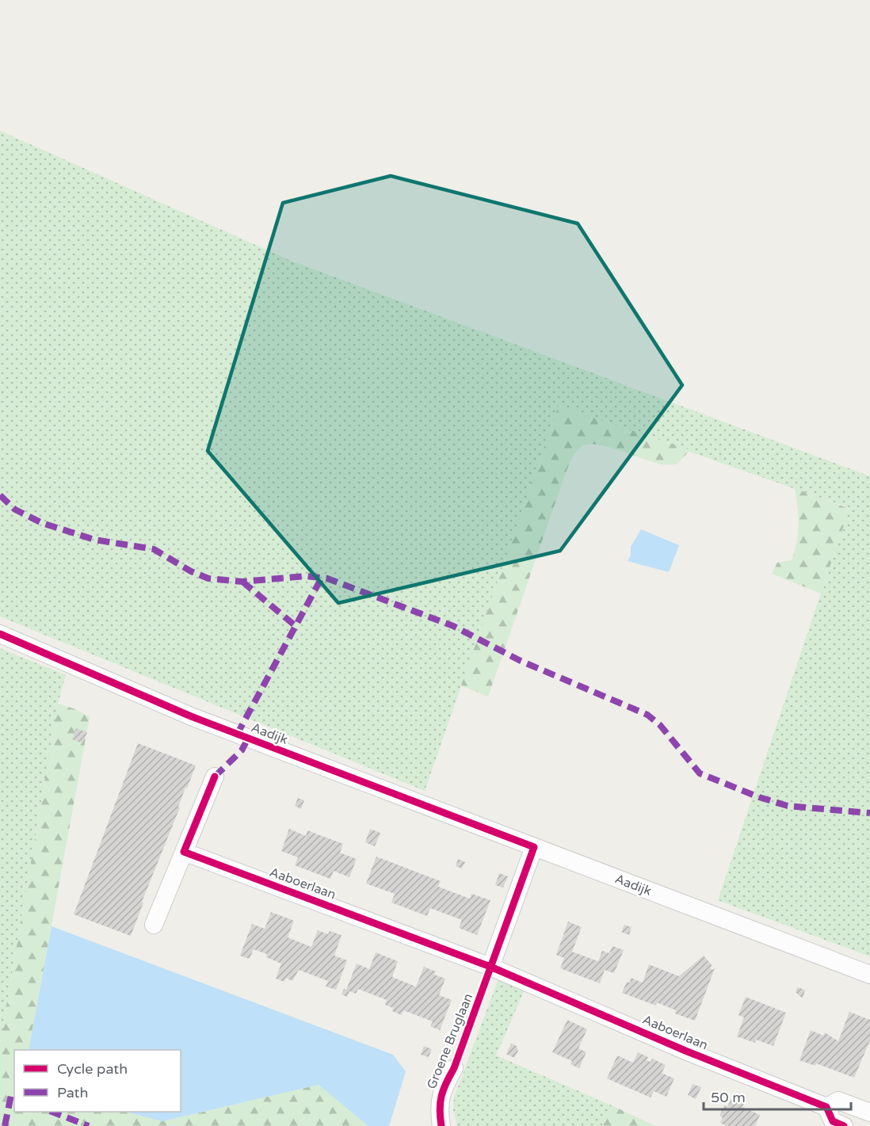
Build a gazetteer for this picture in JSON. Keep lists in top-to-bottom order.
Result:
{
  "streets": {
    "street": ["Aadijk", "Aaboerlaan", "Groene Bruglaan"]
  },
  "legend": ["Cycle path", "Path"],
  "scale_bar": "50 m"
}
